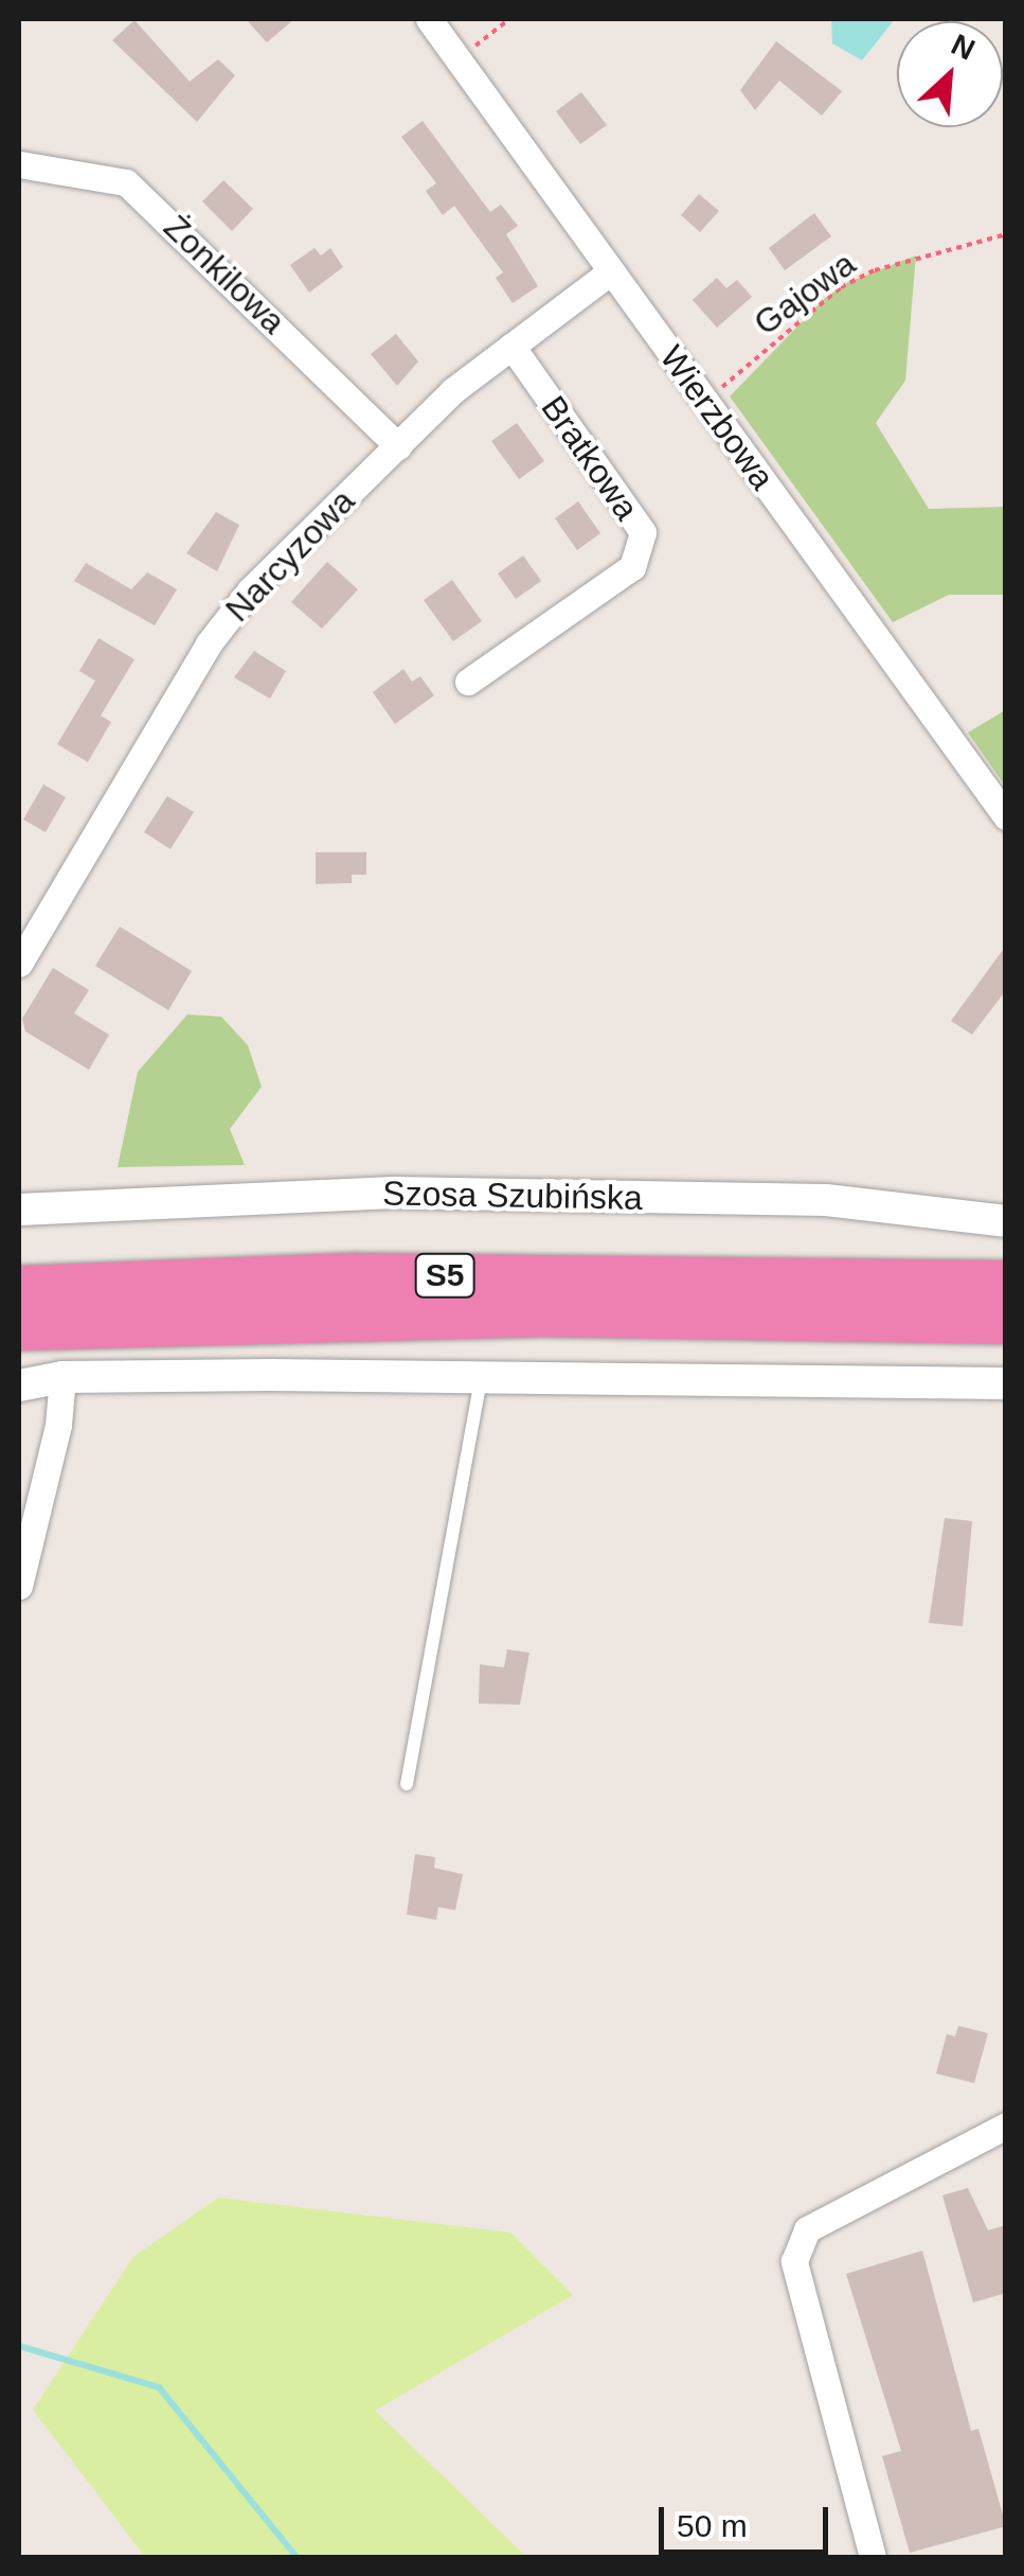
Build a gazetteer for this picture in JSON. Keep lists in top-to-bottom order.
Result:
{
  "streets": {
    "highway": ["S5"],
    "street": [
      "Żonkilowa",
      "Wierzbowa",
      "Bratkowa",
      "Narcyzowa",
      "Szosa Szubińska"
    ],
    "path": ["Gajowa"]
  },
  "crossings": [
    ["Żonkilowa", "Narcyzowa"],
    ["Gajowa", "Wierzbowa"],
    ["Wierzbowa", "Narcyzowa"],
    ["Bratkowa", "Narcyzowa"]
  ],
  "scale_bar": "50 m",
  "north": "top right"
}
